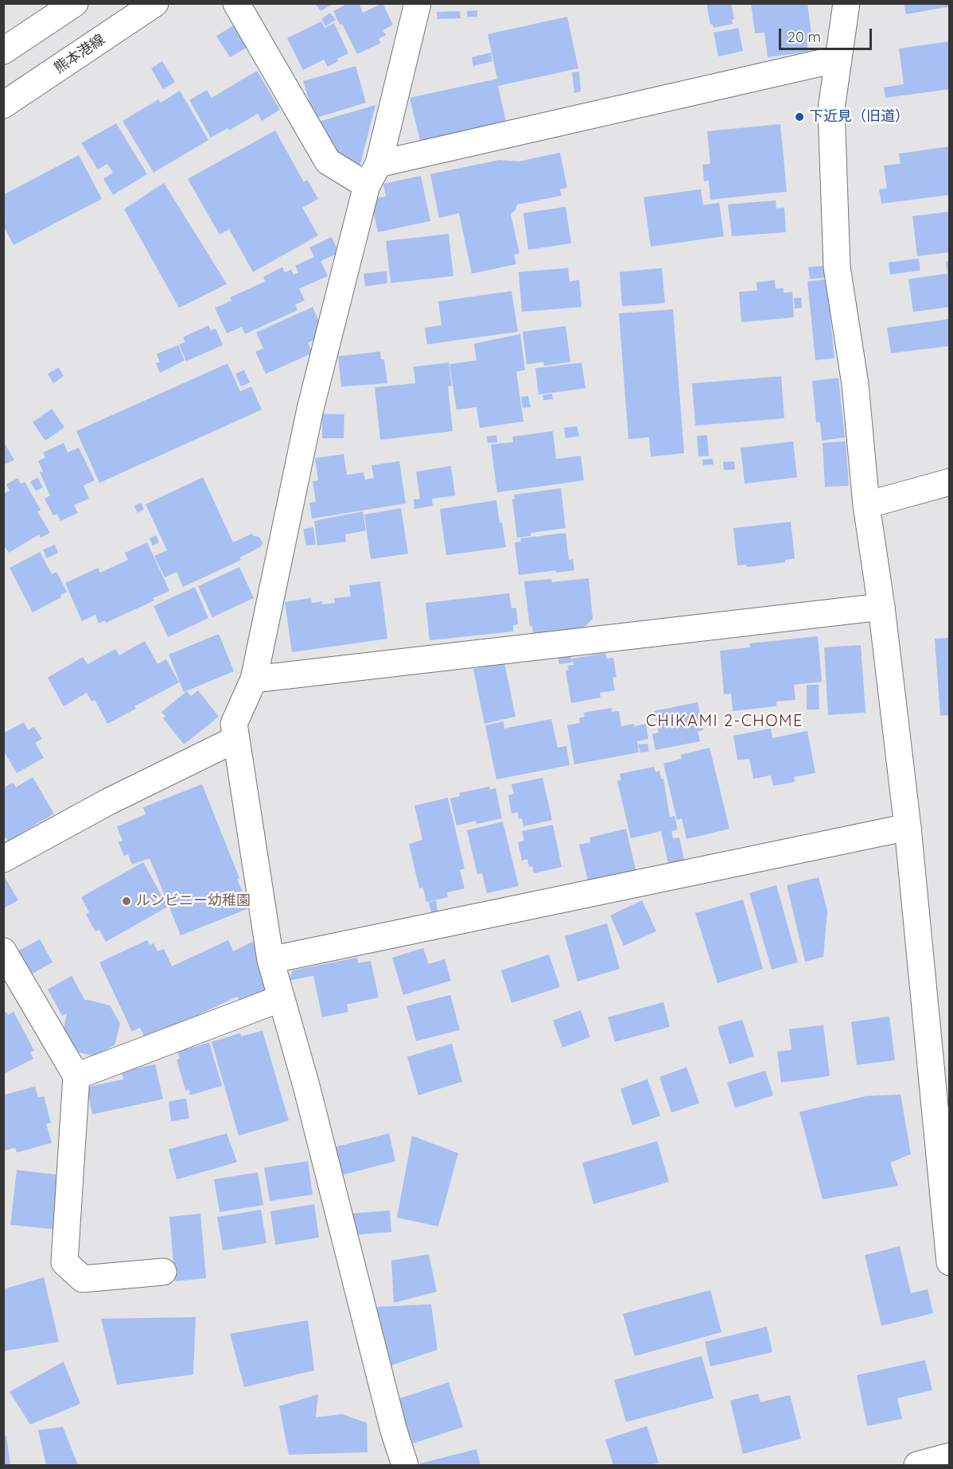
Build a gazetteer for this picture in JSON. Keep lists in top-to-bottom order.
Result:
{
  "streets": {
    "street": ["熊本港線"]
  },
  "districts": ["CHIKAMI 2-CHOME"],
  "places": ["下近見（旧道）", "ルンビニー幼稚園"],
  "scale_bar": "20 m"
}
